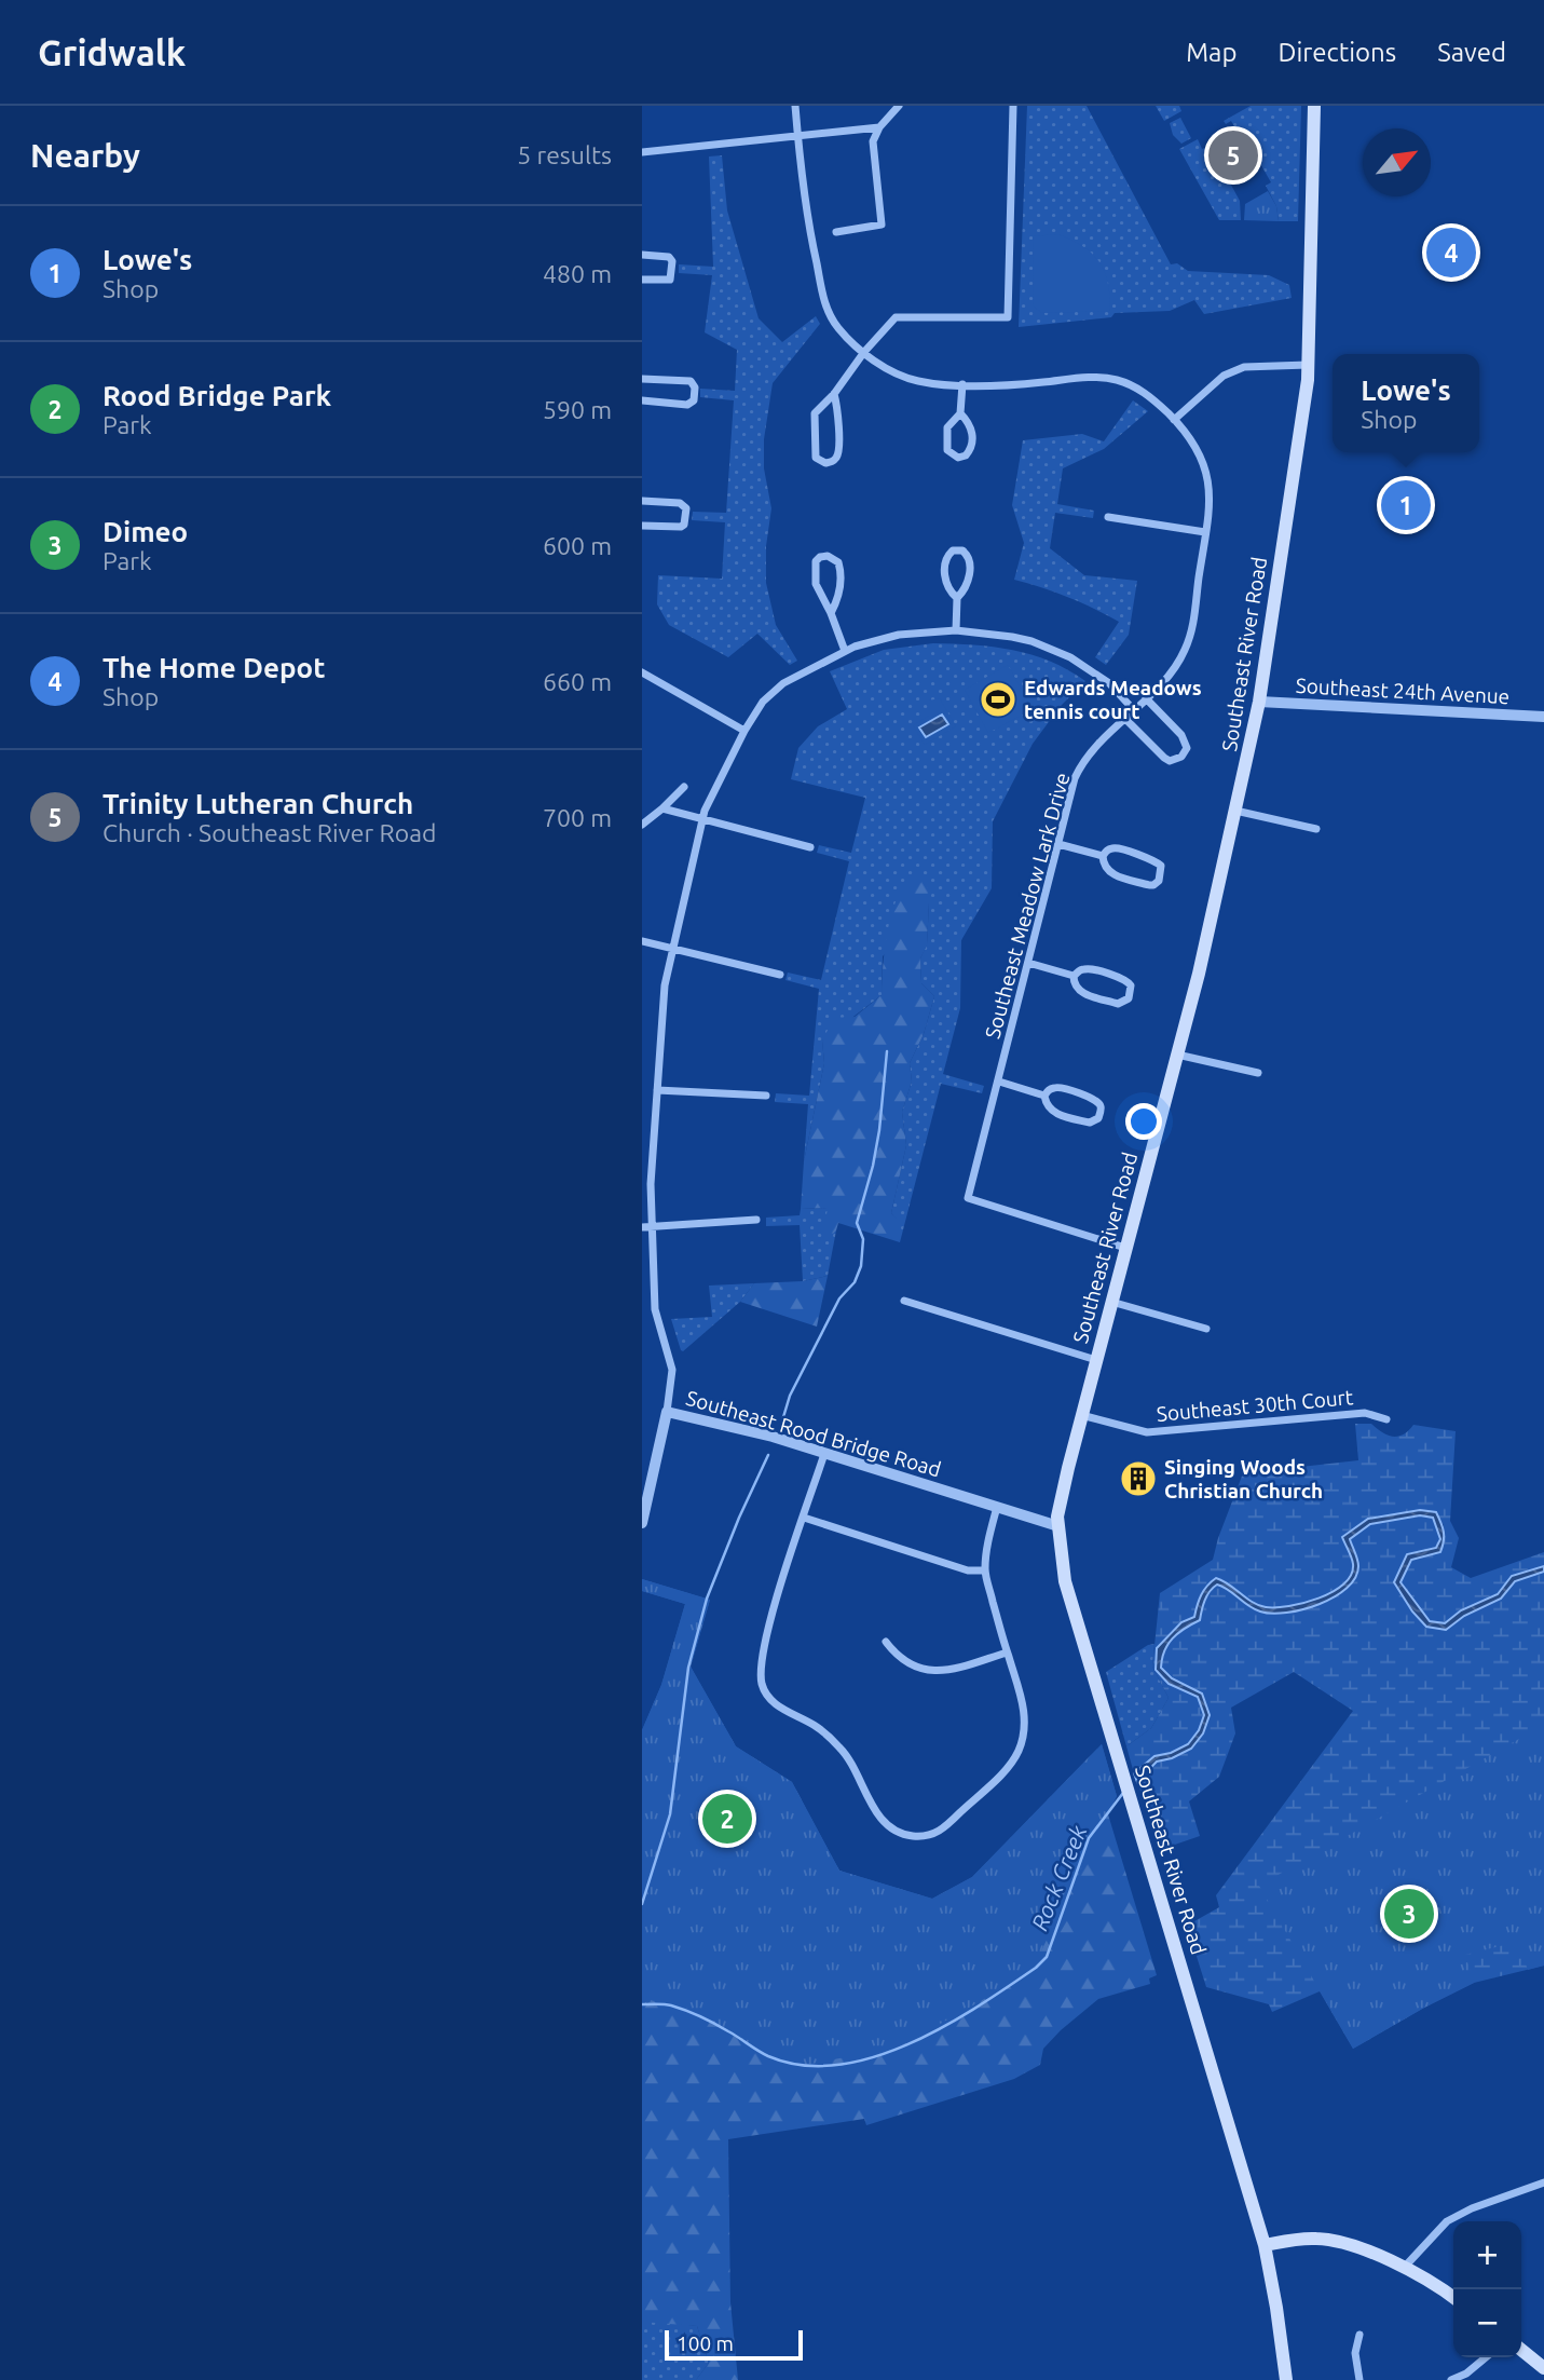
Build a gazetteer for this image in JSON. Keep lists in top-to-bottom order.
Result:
{
  "streets": {
    "main road": ["Southeast River Road"],
    "street": [
      "Southeast 24th Avenue",
      "Southeast Meadow Lark Drive",
      "Southeast 30th Court",
      "Southeast Rood Bridge Road"
    ]
  },
  "crossings": [
    ["Southeast River Road", "Southeast 24th Avenue"],
    ["Southeast River Road", "Southeast Meadow Lark Drive"],
    ["Southeast River Road", "Southeast 30th Court"],
    ["Southeast River Road", "Southeast Rood Bridge Road"]
  ],
  "water": ["Rock Creek"],
  "places": {
    "sports": ["Edwards Meadows tennis court"],
    "building": ["Singing Woods Christian Church"]
  },
  "scale_bar": "100 m",
  "north": "top right",
  "page": {
    "header": "Gridwalk",
    "nav": ["Map", "Directions", "Saved"],
    "heading": ["Nearby", "5 results"],
    "pins": [
      "5",
      "4",
      "1",
      "2",
      "3"
    ],
    "list": [
      {
        "mark": "1",
        "name": "Lowe's",
        "note": "Shop",
        "value": "480 m"
      },
      {
        "mark": "2",
        "name": "Rood Bridge Park",
        "note": "Park",
        "value": "590 m"
      },
      {
        "mark": "3",
        "name": "Dimeo",
        "note": "Park",
        "value": "600 m"
      },
      {
        "mark": "4",
        "name": "The Home Depot",
        "note": "Shop",
        "value": "660 m"
      },
      {
        "mark": "5",
        "name": "Trinity Lutheran Church",
        "note": "Church · Southeast River Road",
        "value": "700 m"
      }
    ],
    "popup": ["Lowe's", "Shop"],
    "map_buttons": ["+", "−"],
    "scale": "100 m"
  }
}
